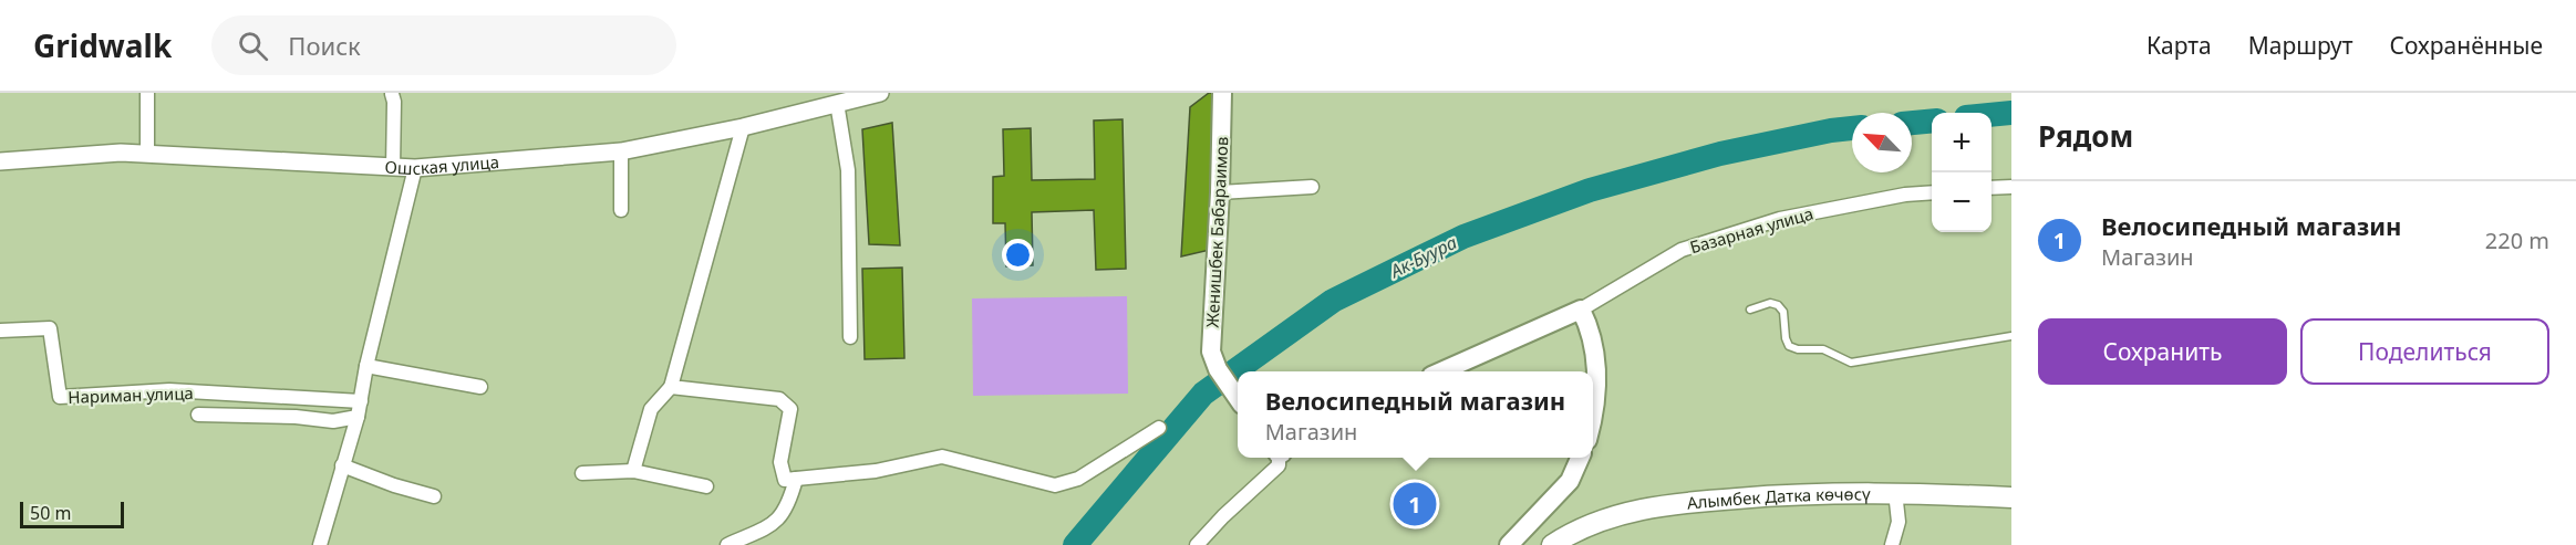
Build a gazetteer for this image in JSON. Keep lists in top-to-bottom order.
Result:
{
  "streets": {
    "main road": ["Женишбек Бабараимов", "Алымбек Датка көчөсү"],
    "street": ["Ошская улица", "Базарная улица", "Нариман улица"]
  },
  "water": ["Ак-Буура"],
  "scale_bar": "50 m",
  "north": "top left",
  "page": {
    "header": "Gridwalk",
    "search": "Поиск",
    "nav": ["Карта", "Маршрут", "Сохранённые"],
    "heading": "Рядом",
    "map_buttons": ["+", "−"],
    "list": [
      {
        "mark": "1",
        "name": "Велосипедный магазин",
        "note": "Магазин",
        "value": "220 m"
      }
    ],
    "buttons": ["Сохранить", "Поделиться"],
    "popup": ["Велосипедный магазин", "Магазин"],
    "pins": "1",
    "scale": "50 m"
  }
}
